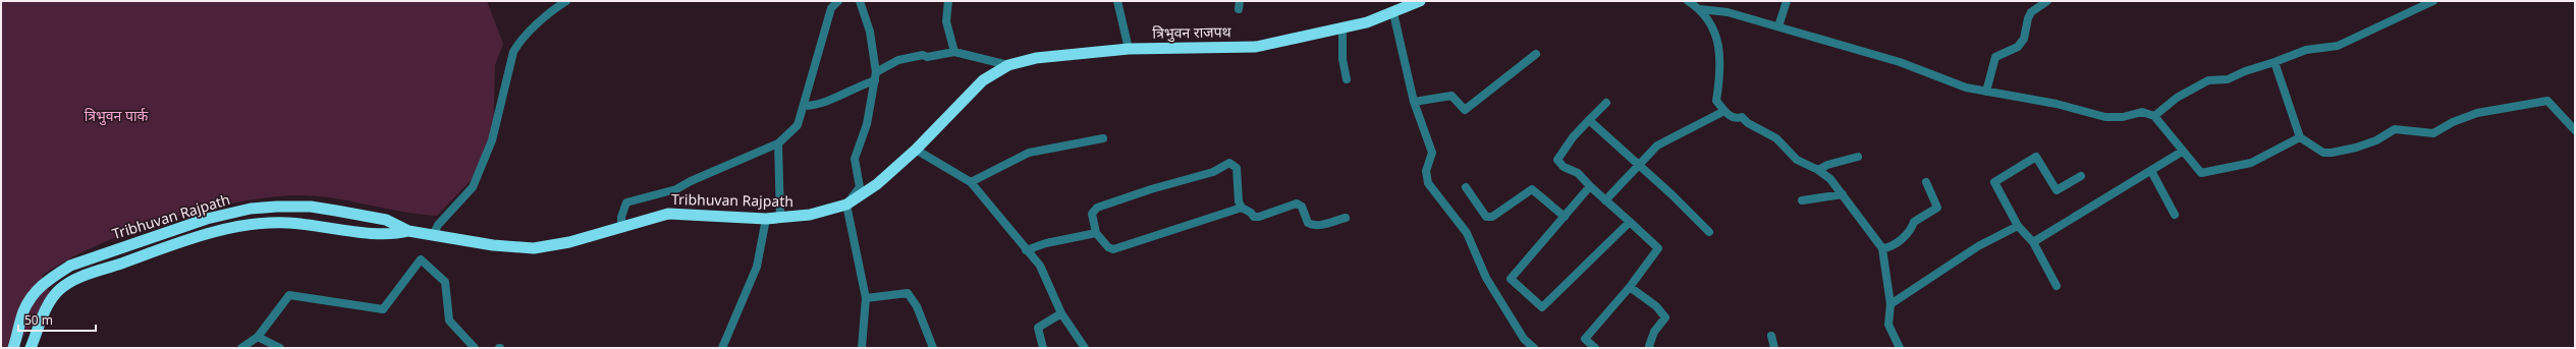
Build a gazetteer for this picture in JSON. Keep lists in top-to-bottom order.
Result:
{
  "streets": {
    "highway": ["त्रिभुवन राजपथ", "Tribhuvan Rajpath"]
  },
  "crossings": [
    ["त्रिभुवन राजपथ", "Tribhuvan Rajpath"]
  ],
  "parks": ["त्रिभुवन पार्क"],
  "scale_bar": "50 m"
}
